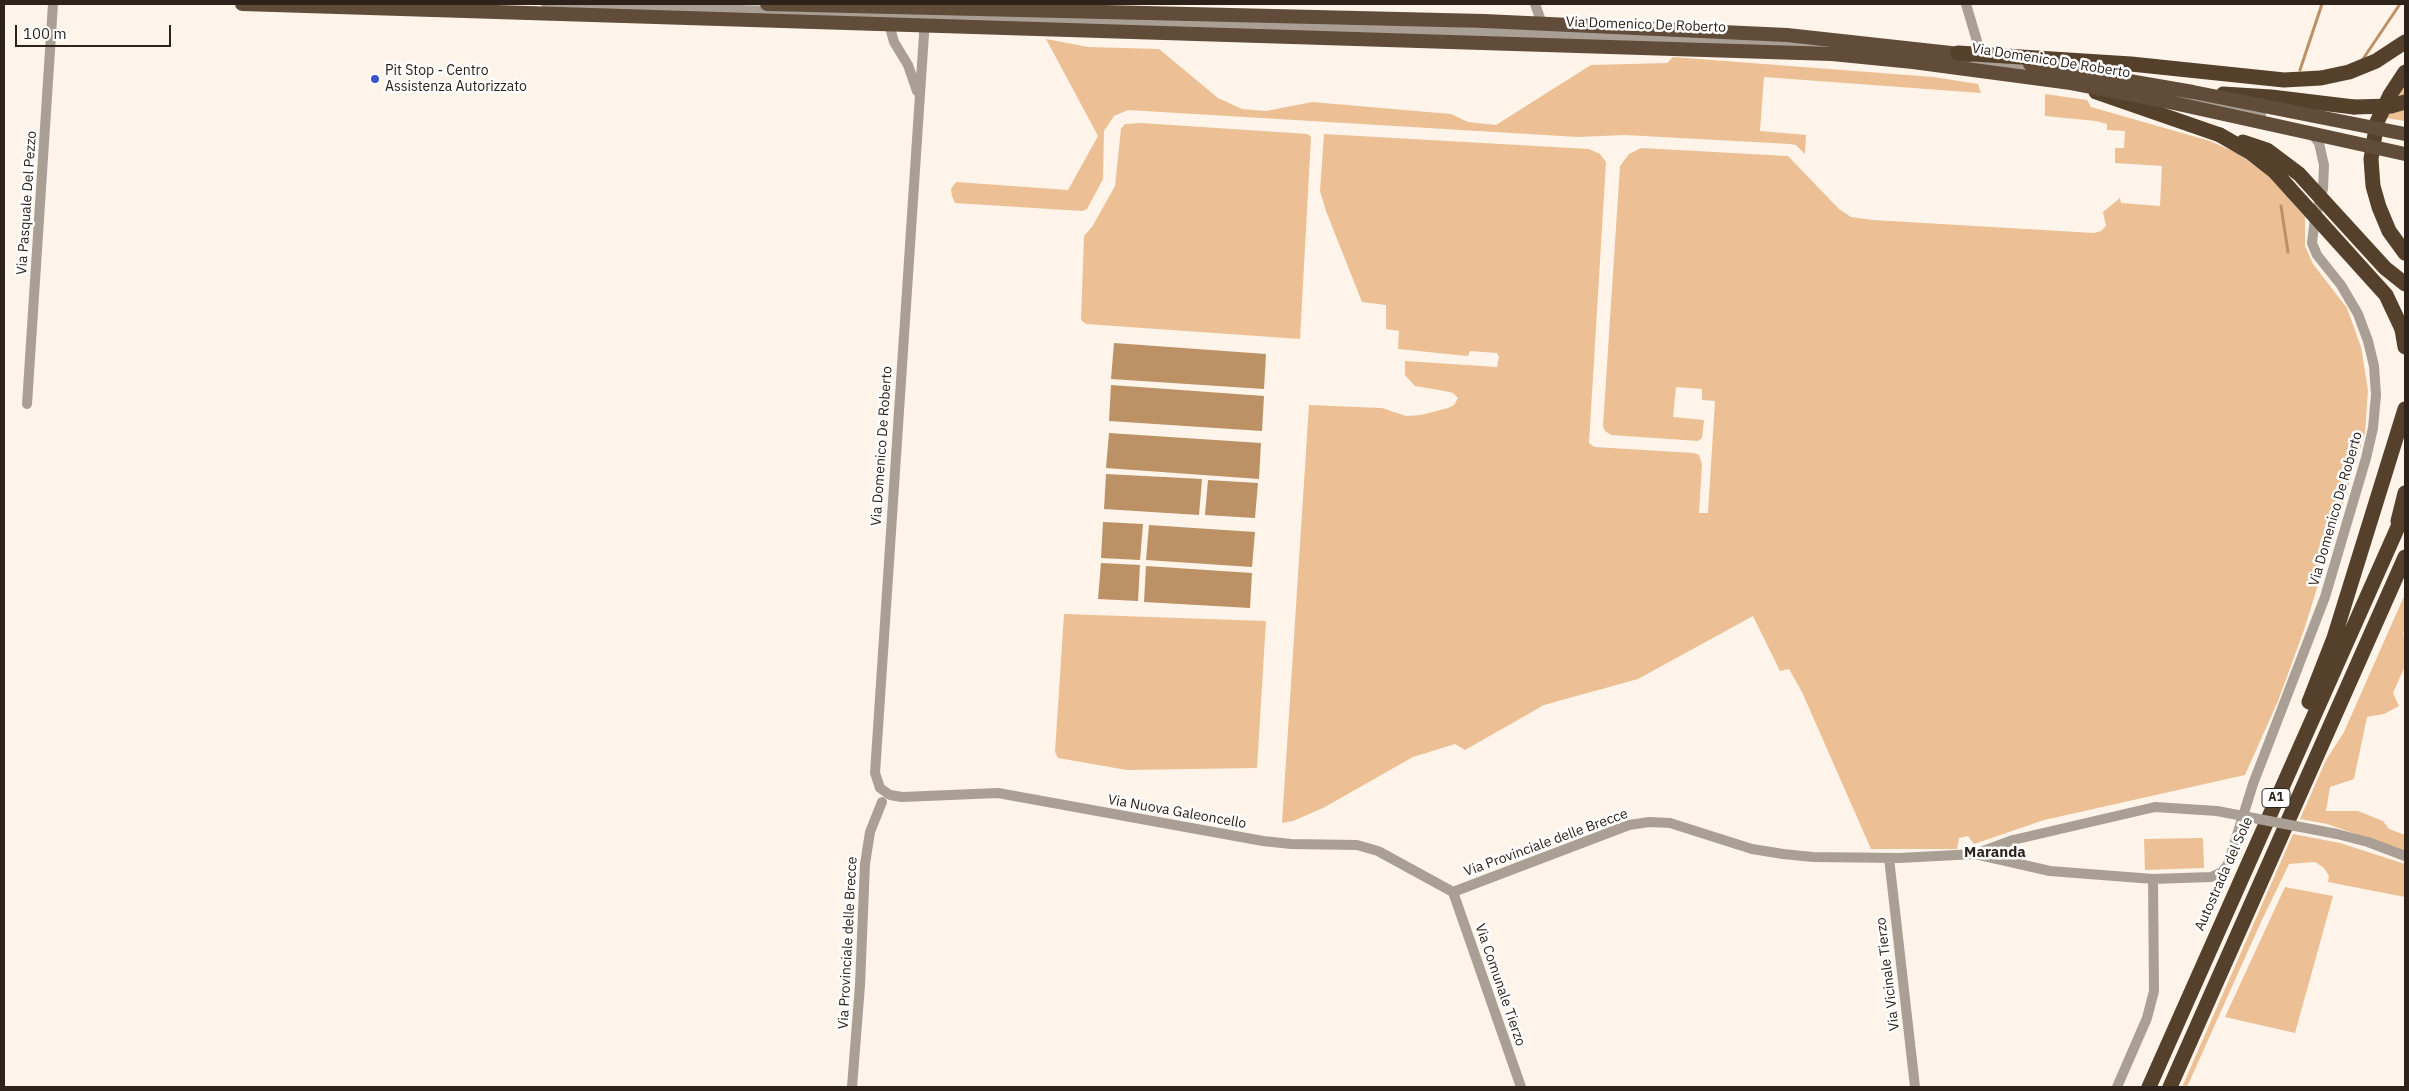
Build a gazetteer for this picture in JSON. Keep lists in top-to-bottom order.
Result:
{
  "streets": {
    "highway": ["A1", "Autostrada del Sole"],
    "street": [
      "Via Domenico De Roberto",
      "Via Pasquale Del Pezzo",
      "Via Nuova Galeoncello",
      "Via Provinciale delle Brecce",
      "Via Vicinale Tierzo",
      "Via Comunale Tierzo"
    ]
  },
  "crossings": [
    ["Via Domenico De Roberto", "Via Nuova Galeoncello"],
    ["Via Domenico De Roberto", "Via Provinciale delle Brecce"],
    ["Via Nuova Galeoncello", "Via Provinciale delle Brecce"],
    ["Via Nuova Galeoncello", "Via Comunale Tierzo"],
    ["Via Provinciale delle Brecce", "Via Vicinale Tierzo"],
    ["Via Provinciale delle Brecce", "Via Comunale Tierzo"]
  ],
  "districts": ["Maranda"],
  "places": ["Pit Stop - Centro Assistenza Autorizzato"],
  "scale_bar": "100 m"
}
